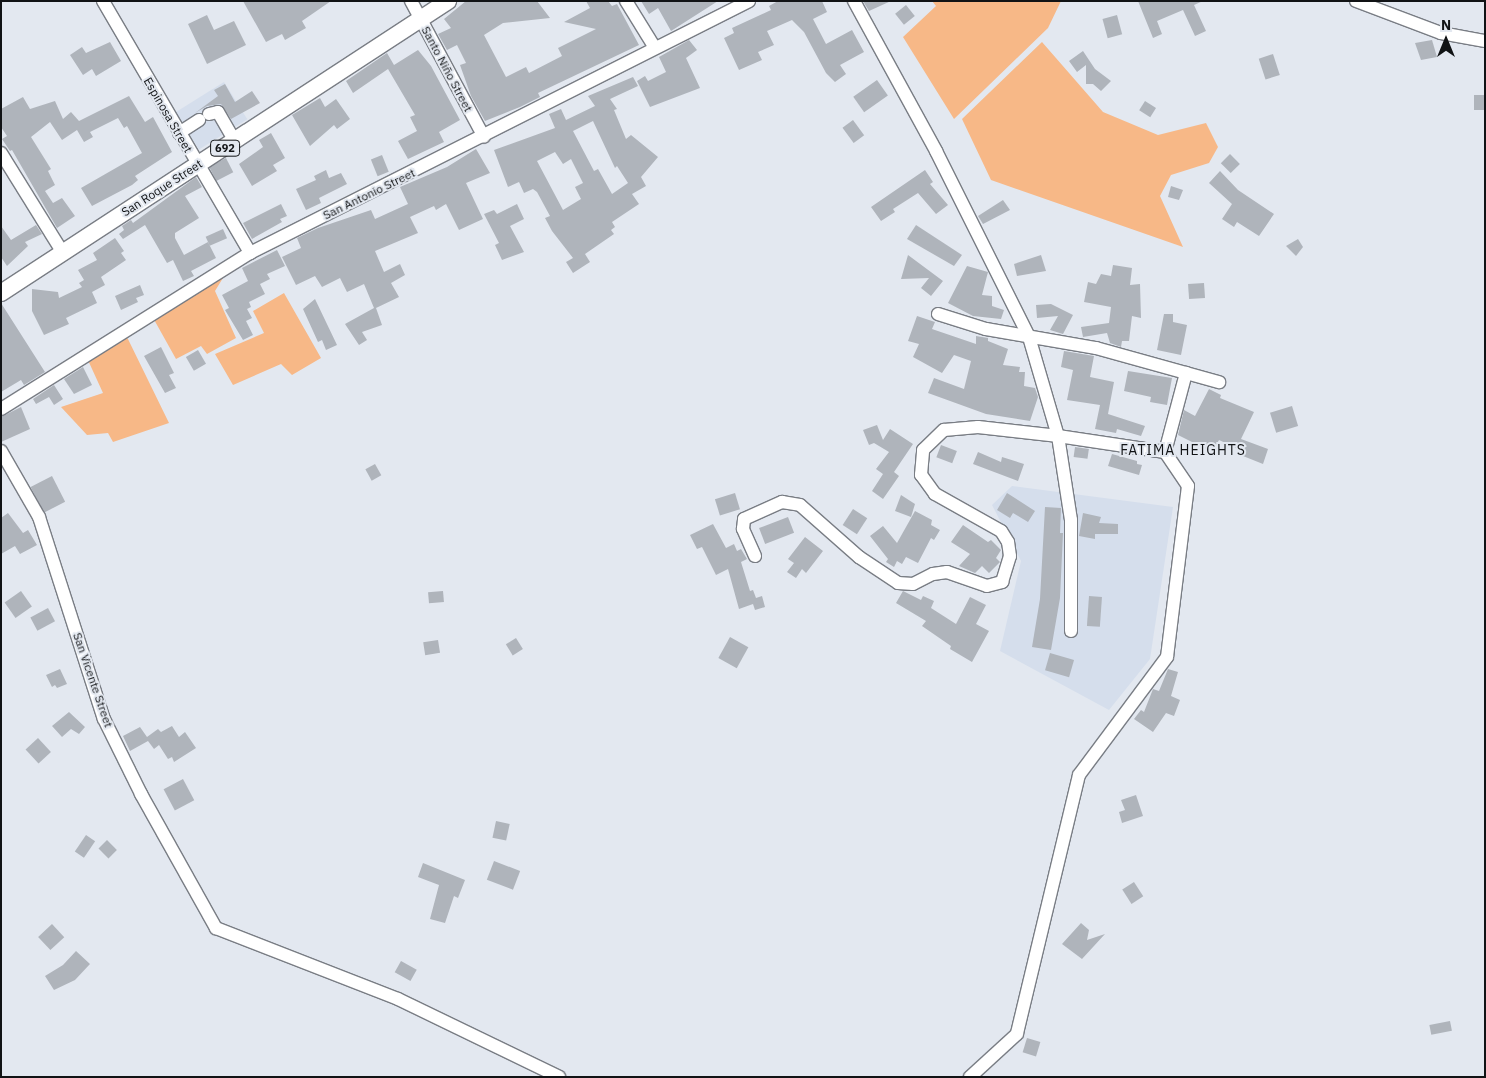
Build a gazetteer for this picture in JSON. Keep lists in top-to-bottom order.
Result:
{
  "streets": {
    "main road": ["692", "San Roque Street"],
    "street": [
      "Santo Niño Street",
      "Espinosa Street",
      "San Antonio Street",
      "San Vicente Street"
    ]
  },
  "crossings": [
    ["Santo Niño Street", "San Roque Street"],
    ["Santo Niño Street", "San Antonio Street"],
    ["Espinosa Street", "San Roque Street"],
    ["Espinosa Street", "San Antonio Street"]
  ],
  "districts": ["FATIMA HEIGHTS"],
  "north": "top"
}
